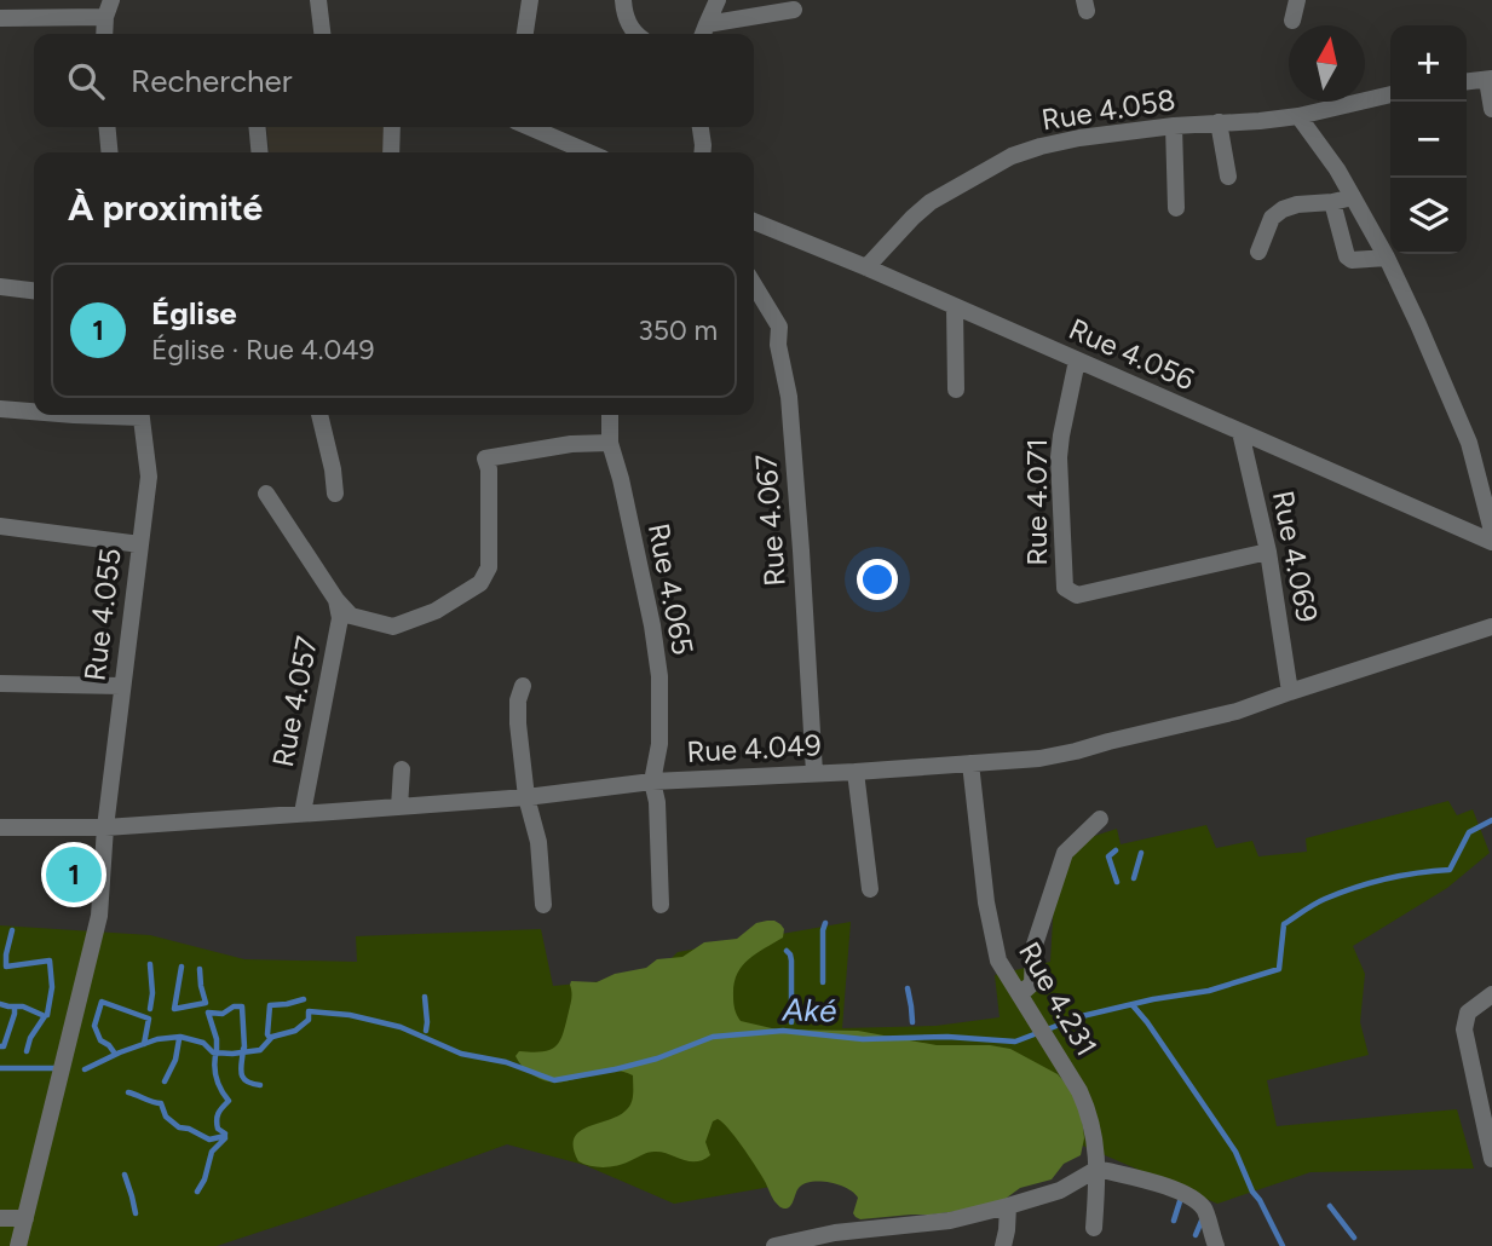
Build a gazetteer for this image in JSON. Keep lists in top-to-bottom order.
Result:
{
  "streets": {
    "street": [
      "Rue 4.058",
      "Rue 4.056",
      "Rue 4.071",
      "Rue 4.067",
      "Rue 4.069",
      "Rue 4.065",
      "Rue 4.055",
      "Rue 4.057",
      "Rue 4.049",
      "Rue 4.231"
    ]
  },
  "crossings": [
    ["Rue 4.058", "Rue 4.056"],
    ["Rue 4.056", "Rue 4.071"],
    ["Rue 4.056", "Rue 4.069"],
    ["Rue 4.071", "Rue 4.069"],
    ["Rue 4.067", "Rue 4.049"],
    ["Rue 4.069", "Rue 4.049"],
    ["Rue 4.065", "Rue 4.049"],
    ["Rue 4.055", "Rue 4.049"],
    ["Rue 4.057", "Rue 4.049"],
    ["Rue 4.049", "Rue 4.231"]
  ],
  "water": ["Aké"],
  "north": "top",
  "page": {
    "map_buttons": ["+", "−"],
    "search": "Rechercher",
    "heading": "À proximité",
    "list": [
      {
        "mark": "1",
        "name": "Église",
        "note": "Église · Rue 4.049",
        "value": "350 m"
      }
    ],
    "pins": "1"
  }
}
